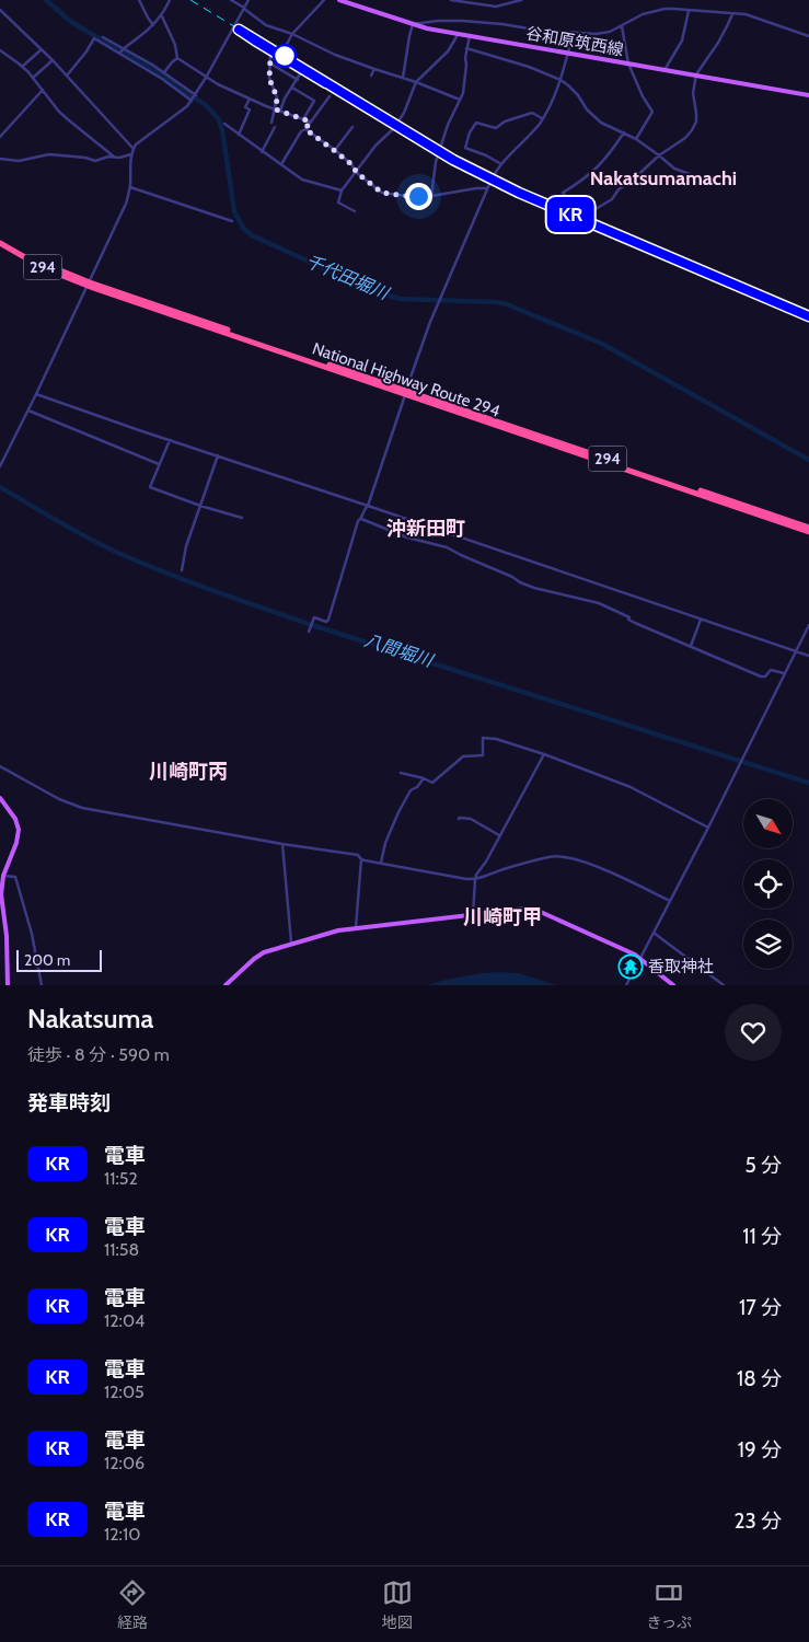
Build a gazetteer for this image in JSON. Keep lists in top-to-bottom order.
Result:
{
  "streets": {
    "highway": ["294", "National Highway Route 294"],
    "main road": ["谷和原筑西線"]
  },
  "districts": [
    "Nakatsumamachi",
    "沖新田町",
    "川崎町丙",
    "川崎町甲"
  ],
  "water": ["千代田堀川", "八間堀川"],
  "places": {
    "temple": ["香取神社"]
  },
  "scale_bar": "200 m",
  "north": "bottom right",
  "page": {
    "on_map": "KR",
    "scale": "200 m",
    "heading": [
      ["Nakatsuma", "徒歩 · 8 分 · 590 m"],
      "発車時刻"
    ],
    "list": [
      {
        "mark": "KR",
        "name": "電車",
        "note": "11:52",
        "value": "5 分"
      },
      {
        "mark": "KR",
        "name": "電車",
        "note": "11:58",
        "value": "11 分"
      },
      {
        "mark": "KR",
        "name": "電車",
        "note": "12:04",
        "value": "17 分"
      },
      {
        "mark": "KR",
        "name": "電車",
        "note": "12:05",
        "value": "18 分"
      },
      {
        "mark": "KR",
        "name": "電車",
        "note": "12:06",
        "value": "19 分"
      },
      {
        "mark": "KR",
        "name": "電車",
        "note": "12:10",
        "value": "23 分"
      }
    ],
    "tabs": ["経路", "地図", "きっぷ"]
  }
}
